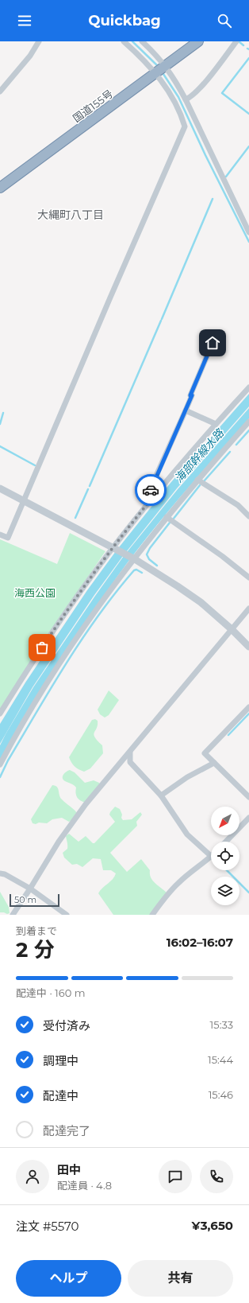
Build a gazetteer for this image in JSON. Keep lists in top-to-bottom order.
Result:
{
  "streets": {
    "highway": ["国道155号"]
  },
  "districts": ["大縄町八丁目"],
  "water": ["海部幹線水路"],
  "parks": ["海西公園"],
  "scale_bar": "50 m",
  "north": "bottom left",
  "page": {
    "header": "Quickbag",
    "scale": "50 m",
    "heading": ["2 分", "到着まで", "16:02–16:07"],
    "panel": [
      "田中",
      "配達員 · 4.8",
      "注文 #5570",
      "¥3,650"
    ],
    "bar": "配達中 · 160 m",
    "list": [
      ["受付済み", "15:33"],
      ["調理中", "15:44"],
      ["配達中", "15:46"],
      "配達完了"
    ],
    "buttons": ["ヘルプ", "共有"]
  }
}
